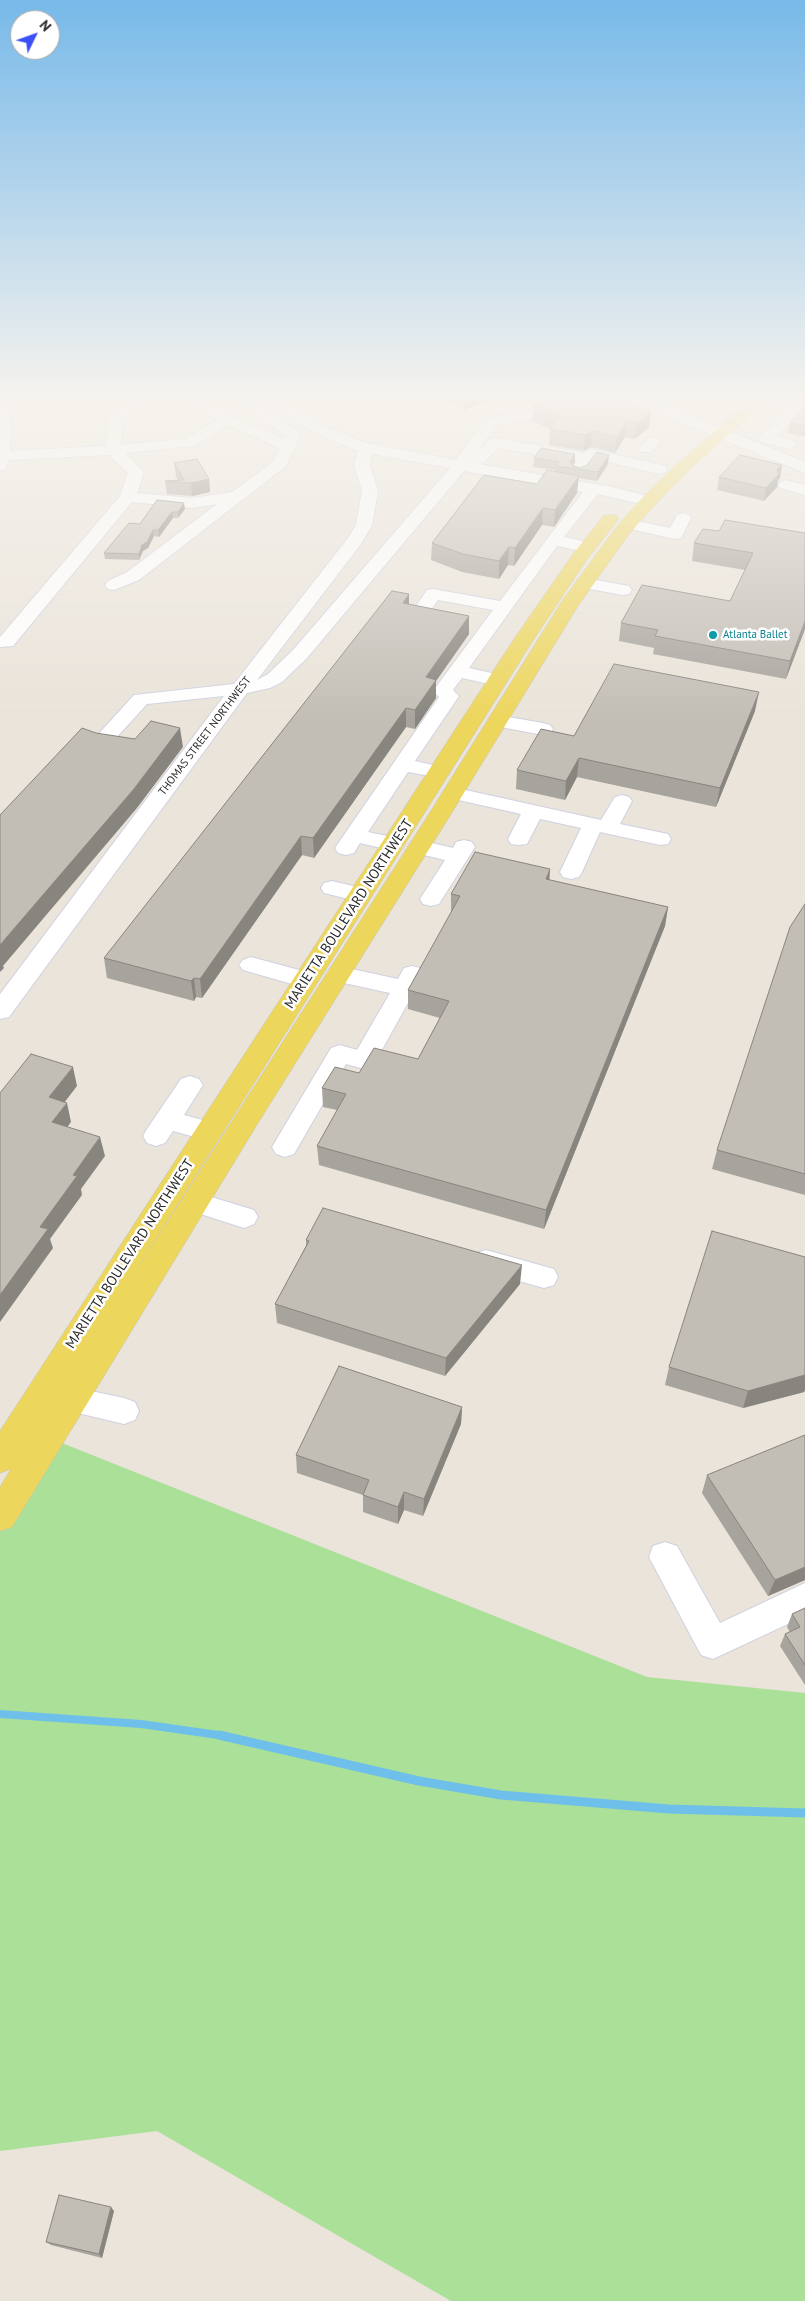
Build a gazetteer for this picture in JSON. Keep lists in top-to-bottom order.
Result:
{
  "streets": {
    "main road": ["MARIETTA BOULEVARD NORTHWEST"],
    "street": ["THOMAS STREET NORTHWEST"]
  },
  "places": ["Atlanta Ballet"],
  "north": "top right"
}
